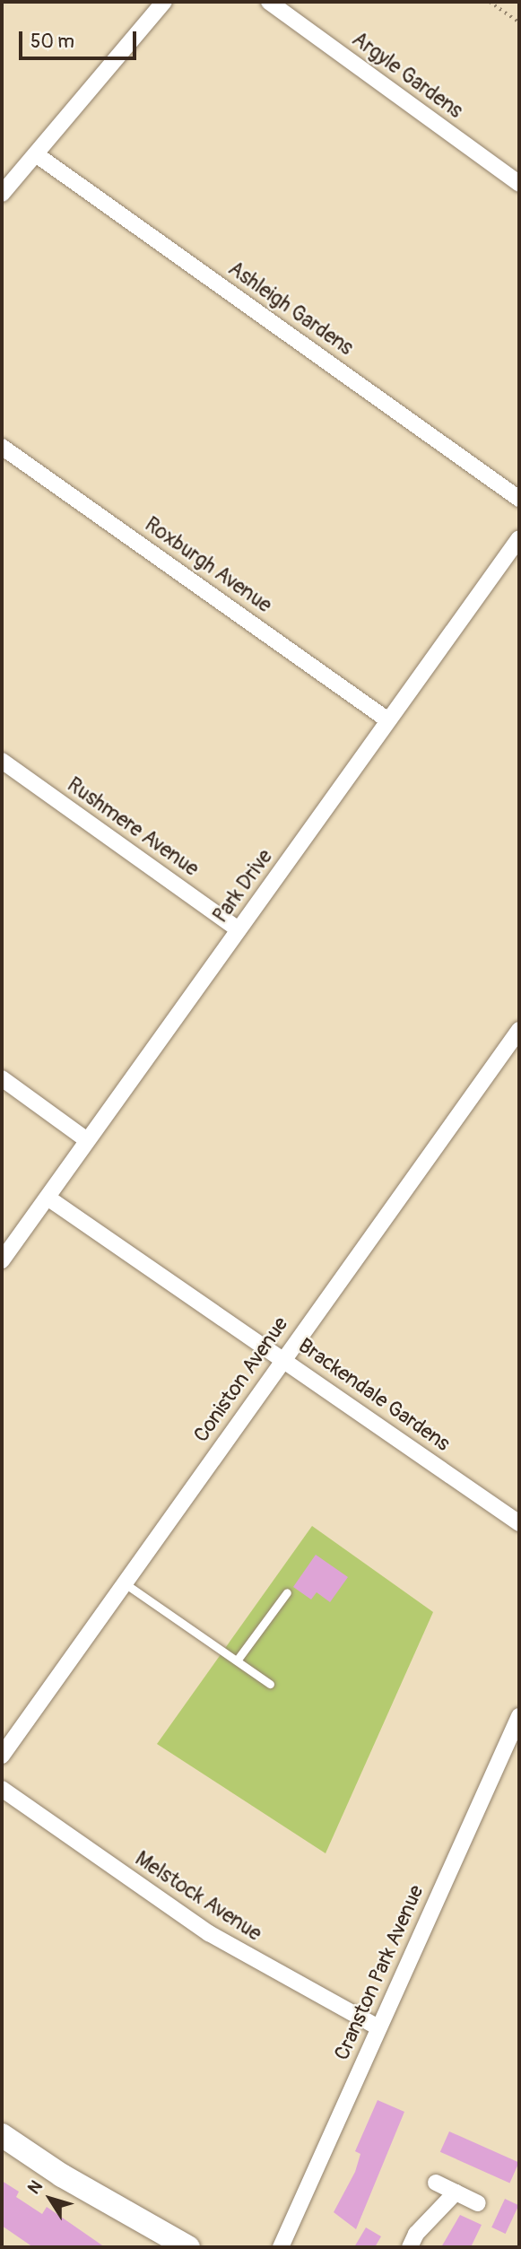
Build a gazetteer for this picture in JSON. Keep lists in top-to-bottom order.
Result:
{
  "streets": {
    "street": [
      "Argyle Gardens",
      "Ashleigh Gardens",
      "Roxburgh Avenue",
      "Rushmere Avenue",
      "Park Drive",
      "Coniston Avenue",
      "Brackendale Gardens",
      "Melstock Avenue",
      "Cranston Park Avenue"
    ]
  },
  "crossings": [
    ["Roxburgh Avenue", "Park Drive"],
    ["Rushmere Avenue", "Park Drive"],
    ["Park Drive", "Brackendale Gardens"],
    ["Coniston Avenue", "Brackendale Gardens"],
    ["Melstock Avenue", "Cranston Park Avenue"]
  ],
  "scale_bar": "50 m",
  "north": "top left"
}
